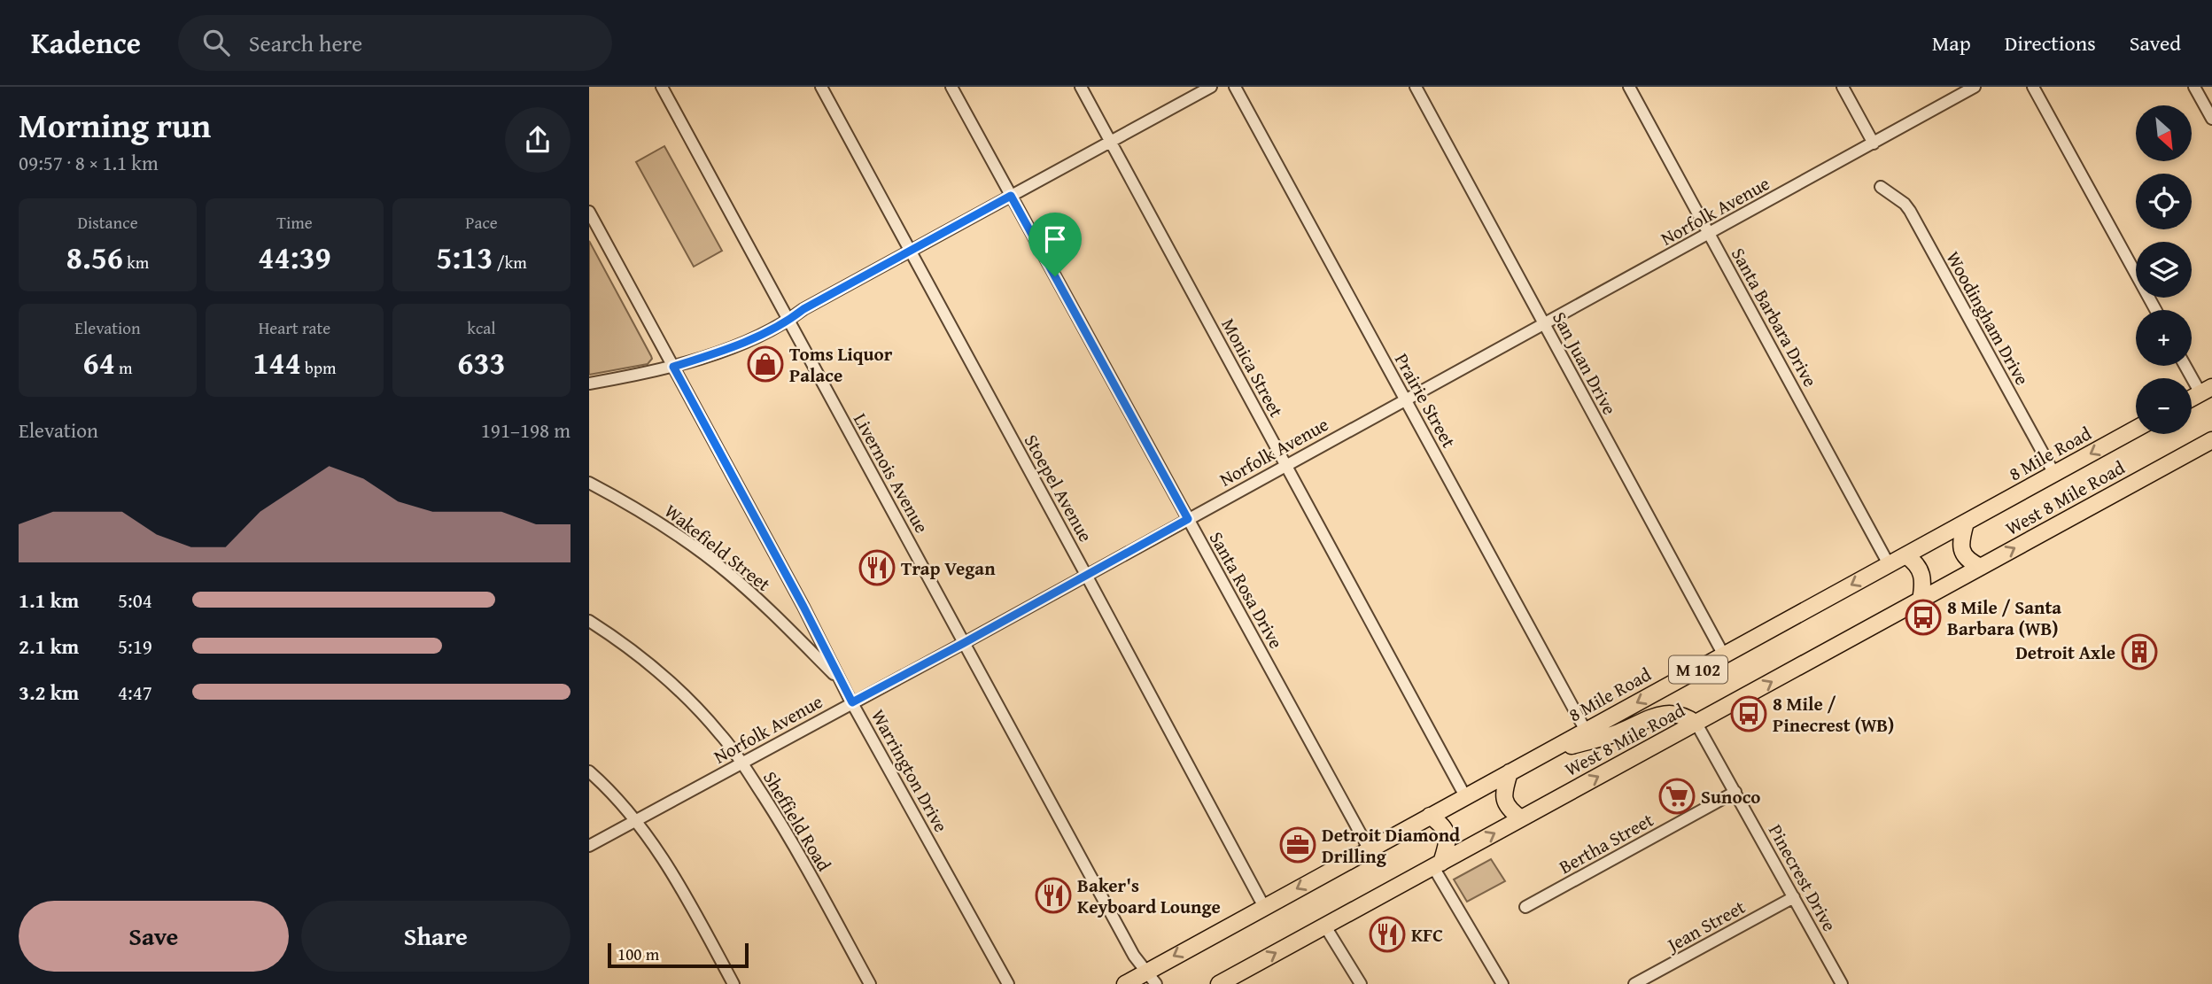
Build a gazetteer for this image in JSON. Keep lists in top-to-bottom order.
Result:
{
  "streets": {
    "highway": ["8 Mile Road", "West 8 Mile Road", "M 102"],
    "street": [
      "Norfolk Avenue",
      "Santa Barbara Drive",
      "Woodingham Drive",
      "San Juan Drive",
      "Monica Street",
      "Prairie Street",
      "Livernois Avenue",
      "Stoepel Avenue",
      "Wakefield Street",
      "Santa Rosa Drive",
      "Warrington Drive",
      "Sheffield Road",
      "Bertha Street",
      "Pinecrest Drive",
      "Jean Street"
    ]
  },
  "crossings": [
    ["Norfolk Avenue", "Santa Barbara Drive"],
    ["Norfolk Avenue", "San Juan Drive"],
    ["Norfolk Avenue", "Monica Street"],
    ["Norfolk Avenue", "Prairie Street"],
    ["Norfolk Avenue", "Livernois Avenue"],
    ["Norfolk Avenue", "Stoepel Avenue"],
    ["Norfolk Avenue", "Santa Rosa Drive"],
    ["Norfolk Avenue", "Warrington Drive"],
    ["Norfolk Avenue", "Sheffield Road"],
    ["Santa Barbara Drive", "8 Mile Road"],
    ["Woodingham Drive", "8 Mile Road"],
    ["San Juan Drive", "8 Mile Road"],
    ["Monica Street", "8 Mile Road"],
    ["Prairie Street", "8 Mile Road"],
    ["8 Mile Road", "Livernois Avenue"],
    ["8 Mile Road", "Stoepel Avenue"],
    ["8 Mile Road", "Santa Rosa Drive"],
    ["West 8 Mile Road", "Pinecrest Drive"],
    ["Wakefield Street", "Warrington Drive"],
    ["Bertha Street", "Pinecrest Drive"],
    ["Pinecrest Drive", "Jean Street"]
  ],
  "one_way": ["8 Mile Road", "West 8 Mile Road"],
  "places": {
    "shop": ["Toms Liquor Palace"],
    "restaurant": ["Trap Vegan", "Baker's Keyboard Lounge", "KFC"],
    "bus stop": ["8 Mile / Santa Barbara (WB)", "8 Mile / Pinecrest (WB)"],
    "building": ["Detroit Axle"],
    "supermarket": ["Sunoco"],
    "office": ["Detroit Diamond Drilling"]
  },
  "scale_bar": "100 m",
  "north": "bottom right",
  "page": {
    "header": "Kadence",
    "search": "Search here",
    "nav": ["Map", "Directions", "Saved"],
    "heading": ["Morning run", "09:57 · 8 × 1.1 km"],
    "map_buttons": ["+", "−"],
    "stats": [
      ["Distance", "8.56 km"],
      ["Time", "44:39"],
      ["Pace", "5:13 /km"],
      ["Elevation", "64 m"],
      ["Heart rate", "144 bpm"],
      ["kcal", "633"]
    ],
    "chart": ["Elevation", "191–198 m"],
    "list": [
      {
        "name": "1.1 km",
        "note": "5:04"
      },
      {
        "name": "2.1 km",
        "note": "5:19"
      },
      {
        "name": "3.2 km",
        "note": "4:47"
      }
    ],
    "buttons": ["Save", "Share"],
    "scale": "100 m"
  }
}
